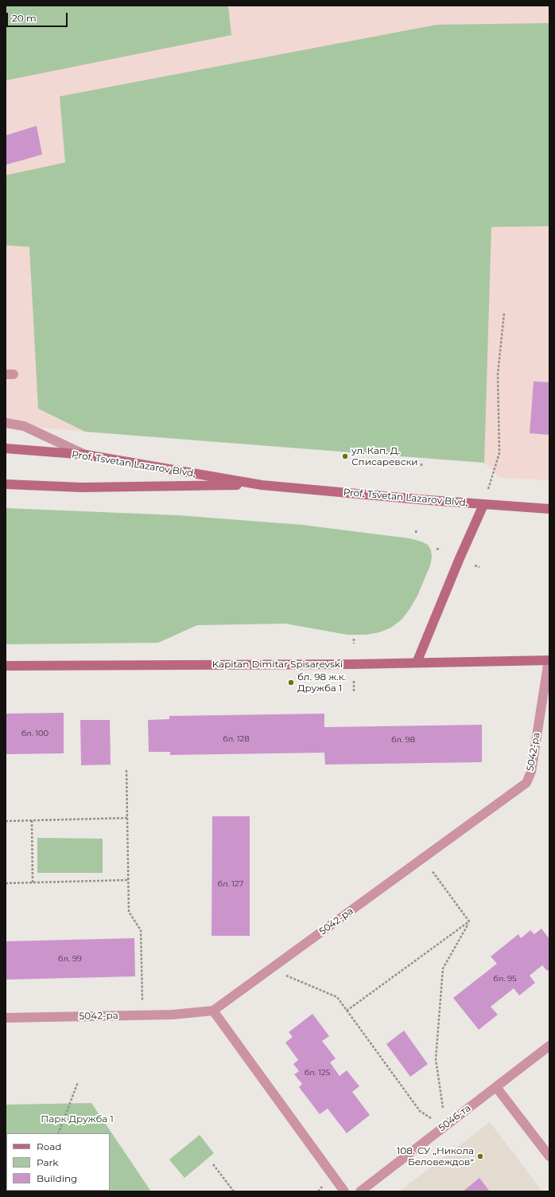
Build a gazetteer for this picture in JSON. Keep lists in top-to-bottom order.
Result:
{
  "streets": {
    "main road": ["Prof. Tsvetan Lazarov Blvd.", "Kapitan Dimitar Spisarevski"],
    "street": ["5042-ра", "5046-та"]
  },
  "crossings": [
    ["Kapitan Dimitar Spisarevski", "5042-ра"]
  ],
  "parks": ["Парк Дружба 1"],
  "places": ["ул. Кап. Д. Списаревски", "бл. 98 ж.к. Дружба 1", "108. СУ „Никола Беловеждов“"],
  "house_numbers": [
    "бл. 100",
    "бл. 128",
    "бл. 98",
    "бл. 127",
    "бл. 99",
    "бл. 95",
    "бл. 125"
  ],
  "legend": ["Road", "Park", "Building"],
  "scale_bar": "20 m"
}
